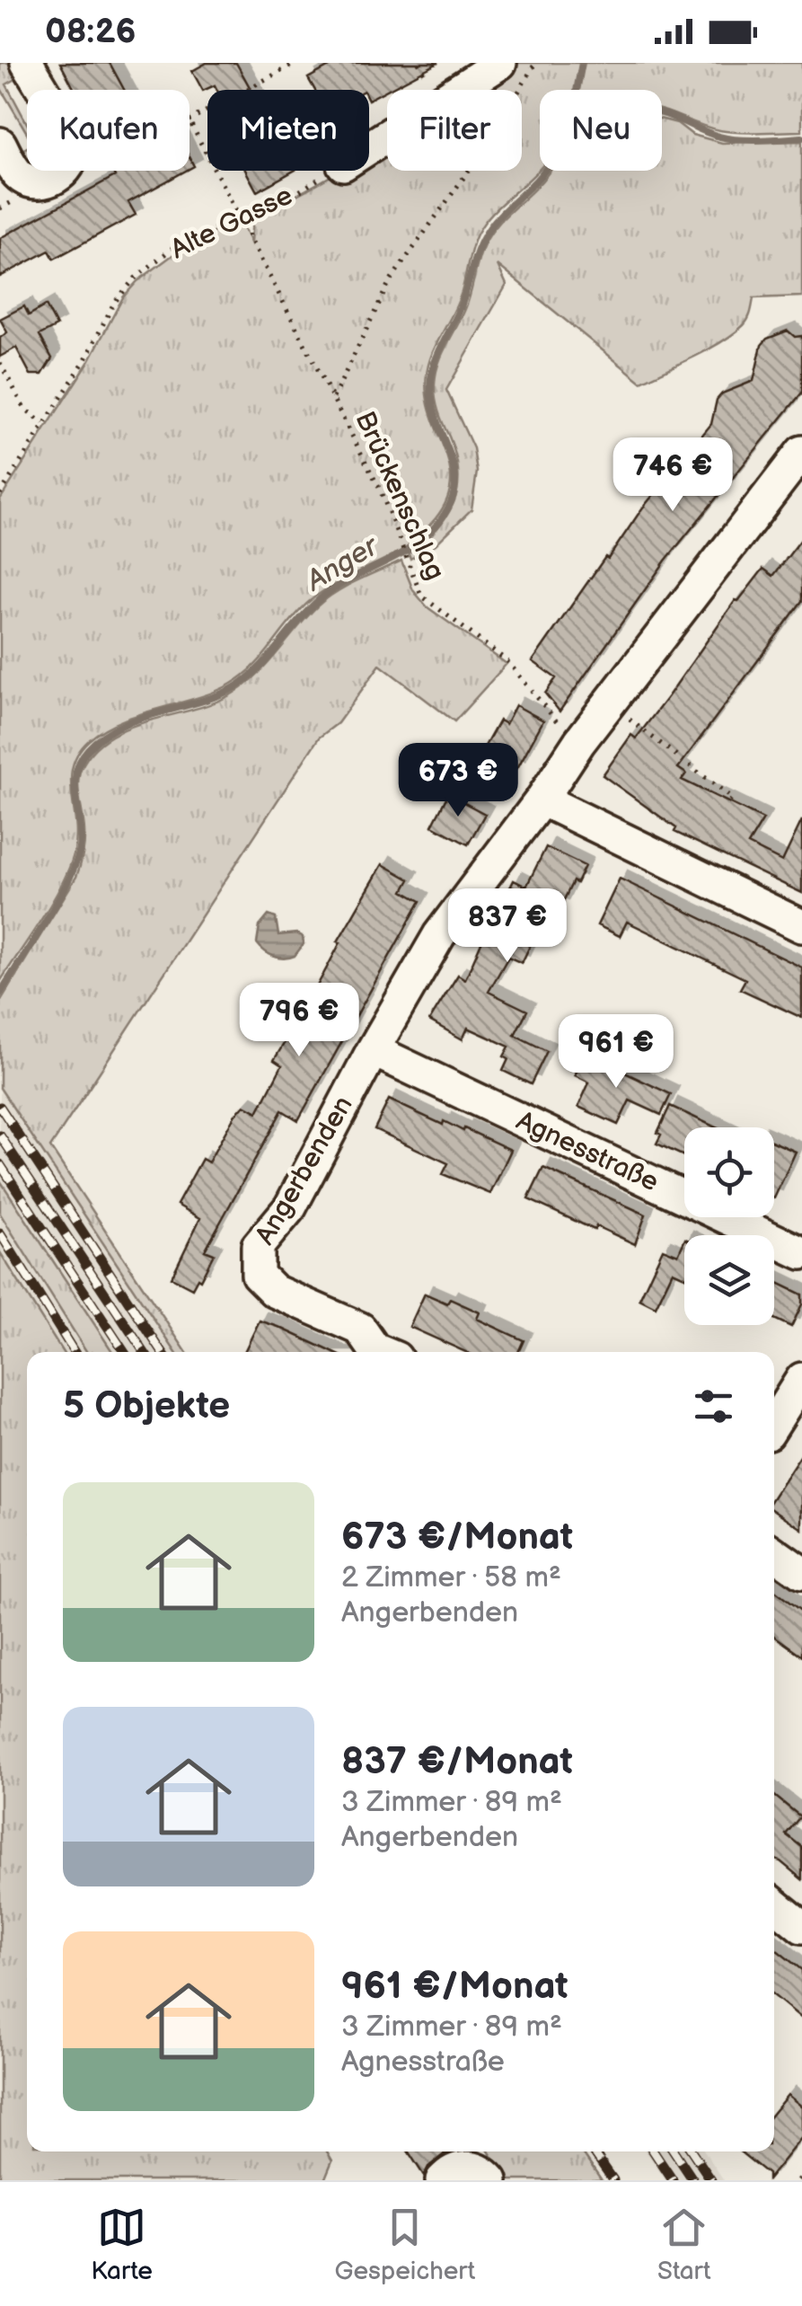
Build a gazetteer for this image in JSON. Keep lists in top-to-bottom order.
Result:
{
  "streets": {
    "street": ["Agnesstraße", "Angerbenden"],
    "path": ["Alte Gasse", "Brückenschlag"]
  },
  "crossings": [
    ["Alte Gasse", "Brückenschlag"],
    ["Brückenschlag", "Angerbenden"],
    ["Agnesstraße", "Angerbenden"]
  ],
  "water": ["Anger"],
  "page": {
    "status": "08:26",
    "chip": [
      "Kaufen",
      "Mieten",
      "Filter",
      "Neu"
    ],
    "price": [
      "746 €",
      "673 €",
      "837 €",
      "796 €",
      "961 €"
    ],
    "heading": "5 Objekte",
    "list": [
      {
        "name": "673 €/Monat",
        "note": "2 Zimmer · 58 m² · Angerbenden"
      },
      {
        "name": "837 €/Monat",
        "note": "3 Zimmer · 89 m² · Angerbenden"
      },
      {
        "name": "961 €/Monat",
        "note": "3 Zimmer · 89 m² · Agnesstraße"
      }
    ],
    "tabs": ["Karte", "Gespeichert", "Start"]
  }
}
